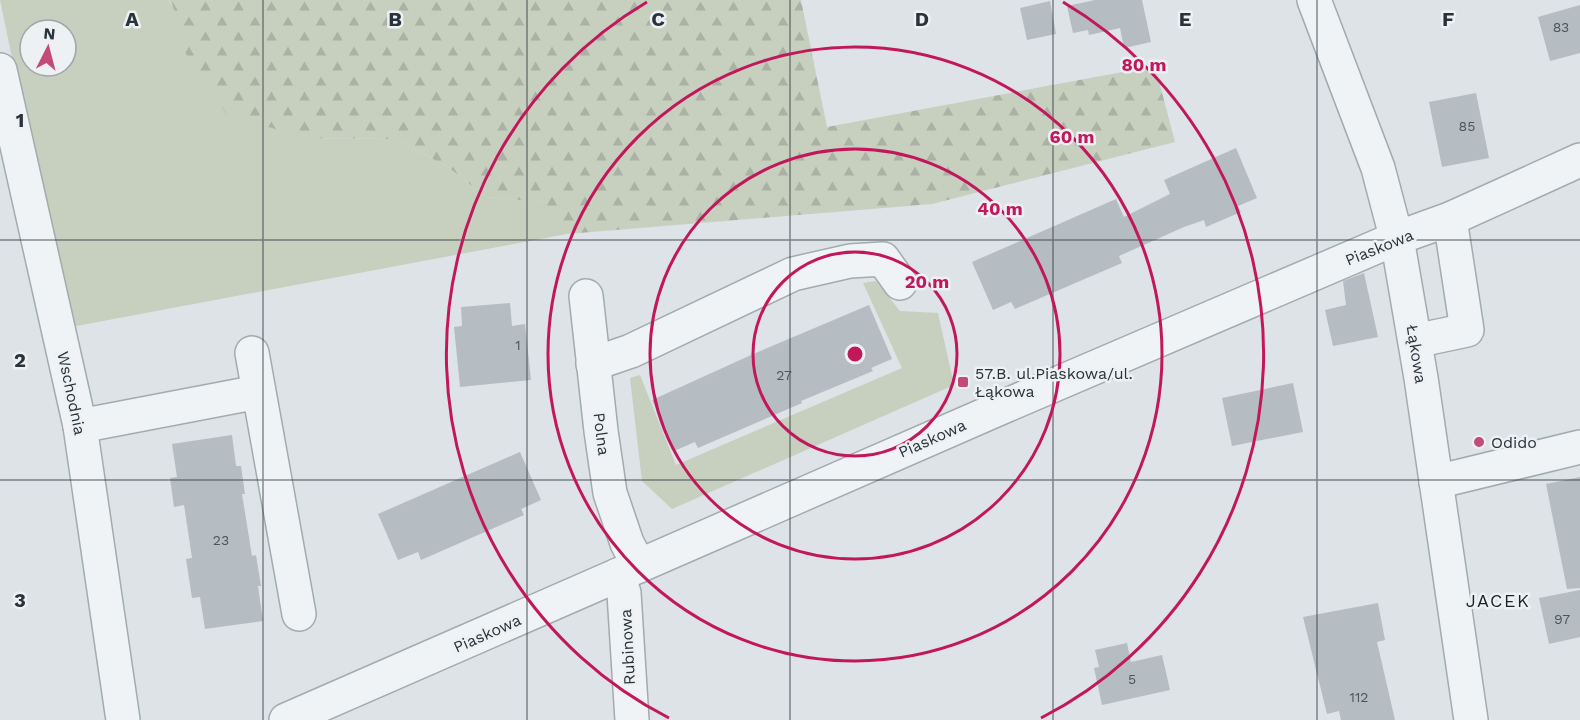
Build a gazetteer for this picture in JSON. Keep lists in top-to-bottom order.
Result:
{
  "streets": {
    "street": [
      "Piaskowa",
      "Łąkowa",
      "Wschodnia",
      "Polna",
      "Rubinowa"
    ]
  },
  "crossings": [
    ["Piaskowa", "Łąkowa"],
    ["Piaskowa", "Polna"],
    ["Piaskowa", "Rubinowa"],
    ["Polna", "Rubinowa"]
  ],
  "districts": ["JACEK"],
  "places": {
    "transit": ["57.B. ul.Piaskowa/ul. Łąkowa"],
    "other": ["Odido"]
  },
  "house_numbers": [
    "83",
    "85",
    "1",
    "27",
    "23",
    "97",
    "5",
    "112"
  ],
  "north": "top",
  "grid": {
    "columns": [
      "A",
      "B",
      "C",
      "D",
      "E",
      "F"
    ],
    "rows": ["1", "2", "3"]
  },
  "rings": [
    "80 m",
    "60 m",
    "40 m",
    "20 m"
  ]
}
